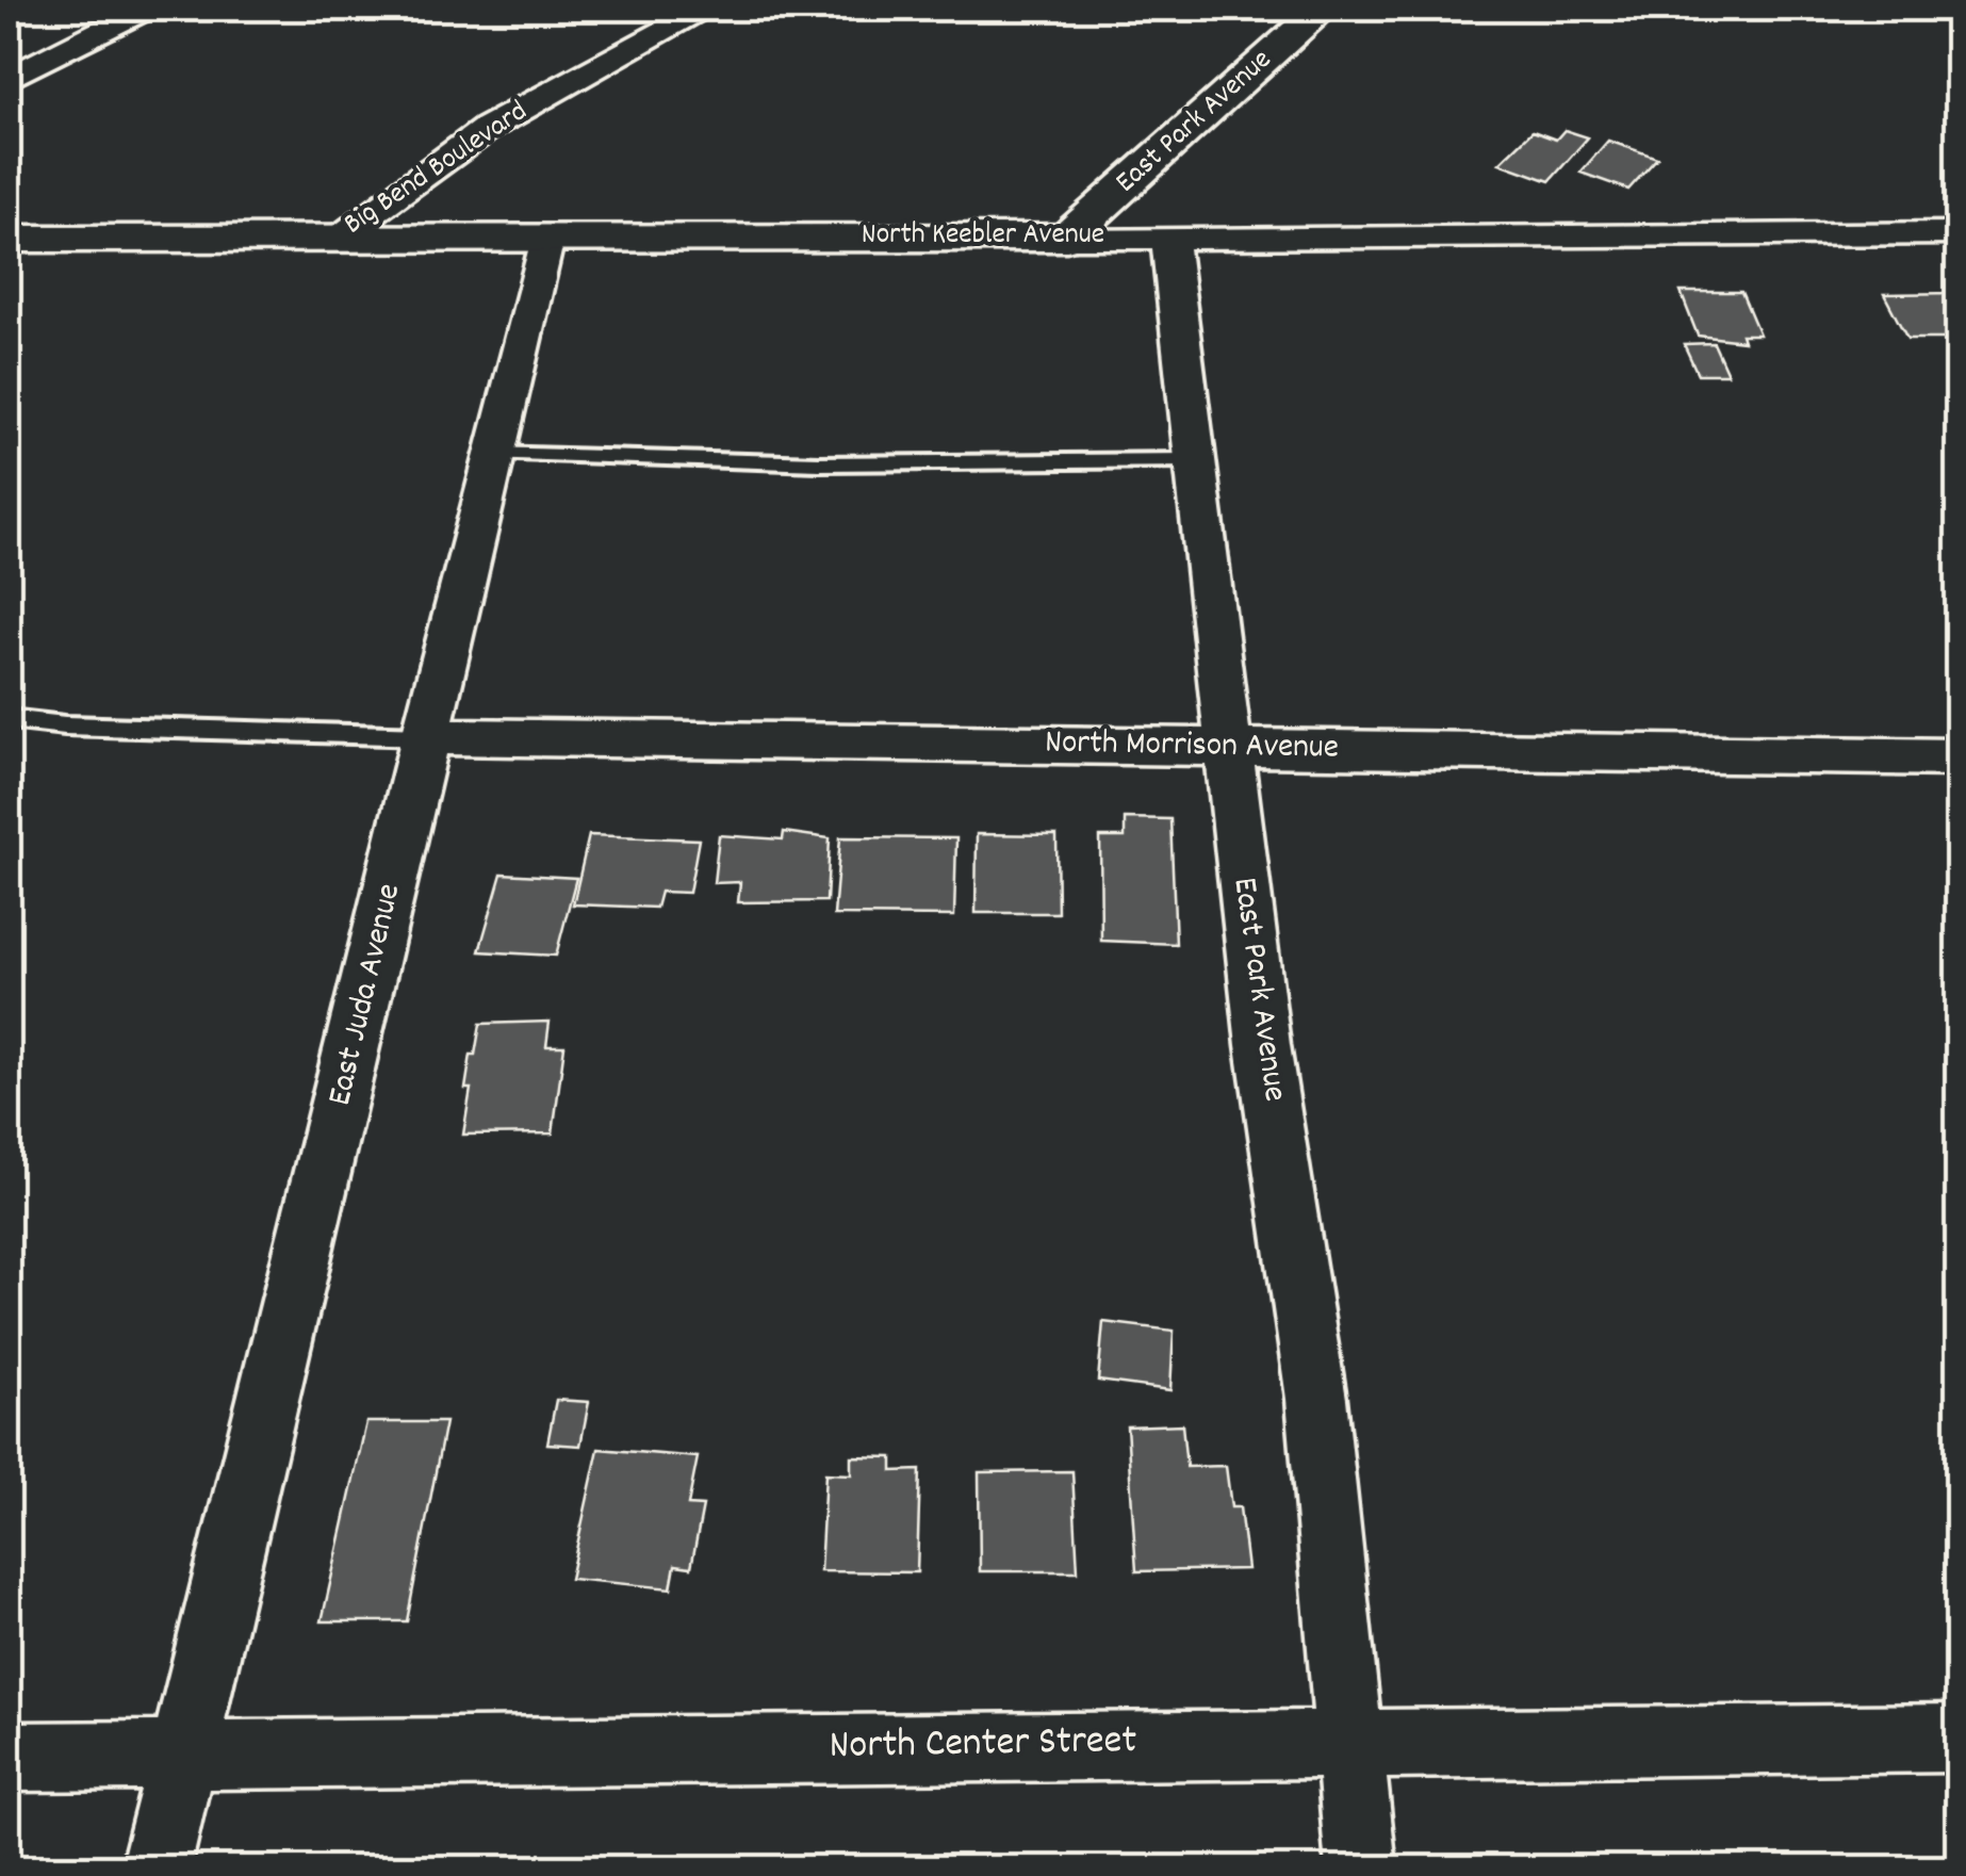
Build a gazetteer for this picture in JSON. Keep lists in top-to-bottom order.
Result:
{
  "streets": {
    "street": [
      "East Park Avenue",
      "Big Bend Boulevard",
      "North Keebler Avenue",
      "North Morrison Avenue",
      "East Juda Avenue",
      "North Center Street"
    ]
  },
  "crossings": [
    ["East Park Avenue", "North Keebler Avenue"],
    ["East Park Avenue", "North Morrison Avenue"],
    ["East Park Avenue", "North Center Street"],
    ["Big Bend Boulevard", "North Keebler Avenue"],
    ["North Keebler Avenue", "East Juda Avenue"],
    ["North Morrison Avenue", "East Juda Avenue"],
    ["East Juda Avenue", "North Center Street"]
  ]
}
